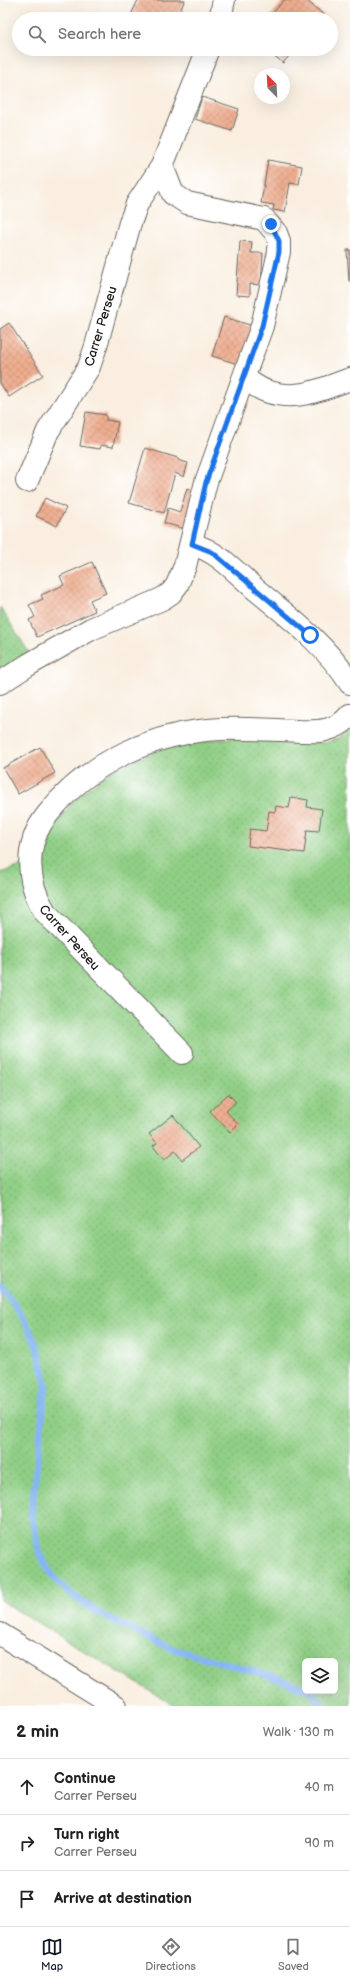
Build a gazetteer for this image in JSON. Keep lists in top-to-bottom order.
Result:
{
  "streets": {
    "street": ["Carrer Perseu"]
  },
  "north": "top left",
  "page": {
    "search": "Search here",
    "heading": ["2 min", "Walk · 130 m"],
    "list": [
      ["Continue", "Carrer Perseu", "40 m"],
      ["Turn right", "Carrer Perseu", "90 m"],
      "Arrive at destination"
    ],
    "nav": ["Map", "Directions", "Saved"]
  }
}
